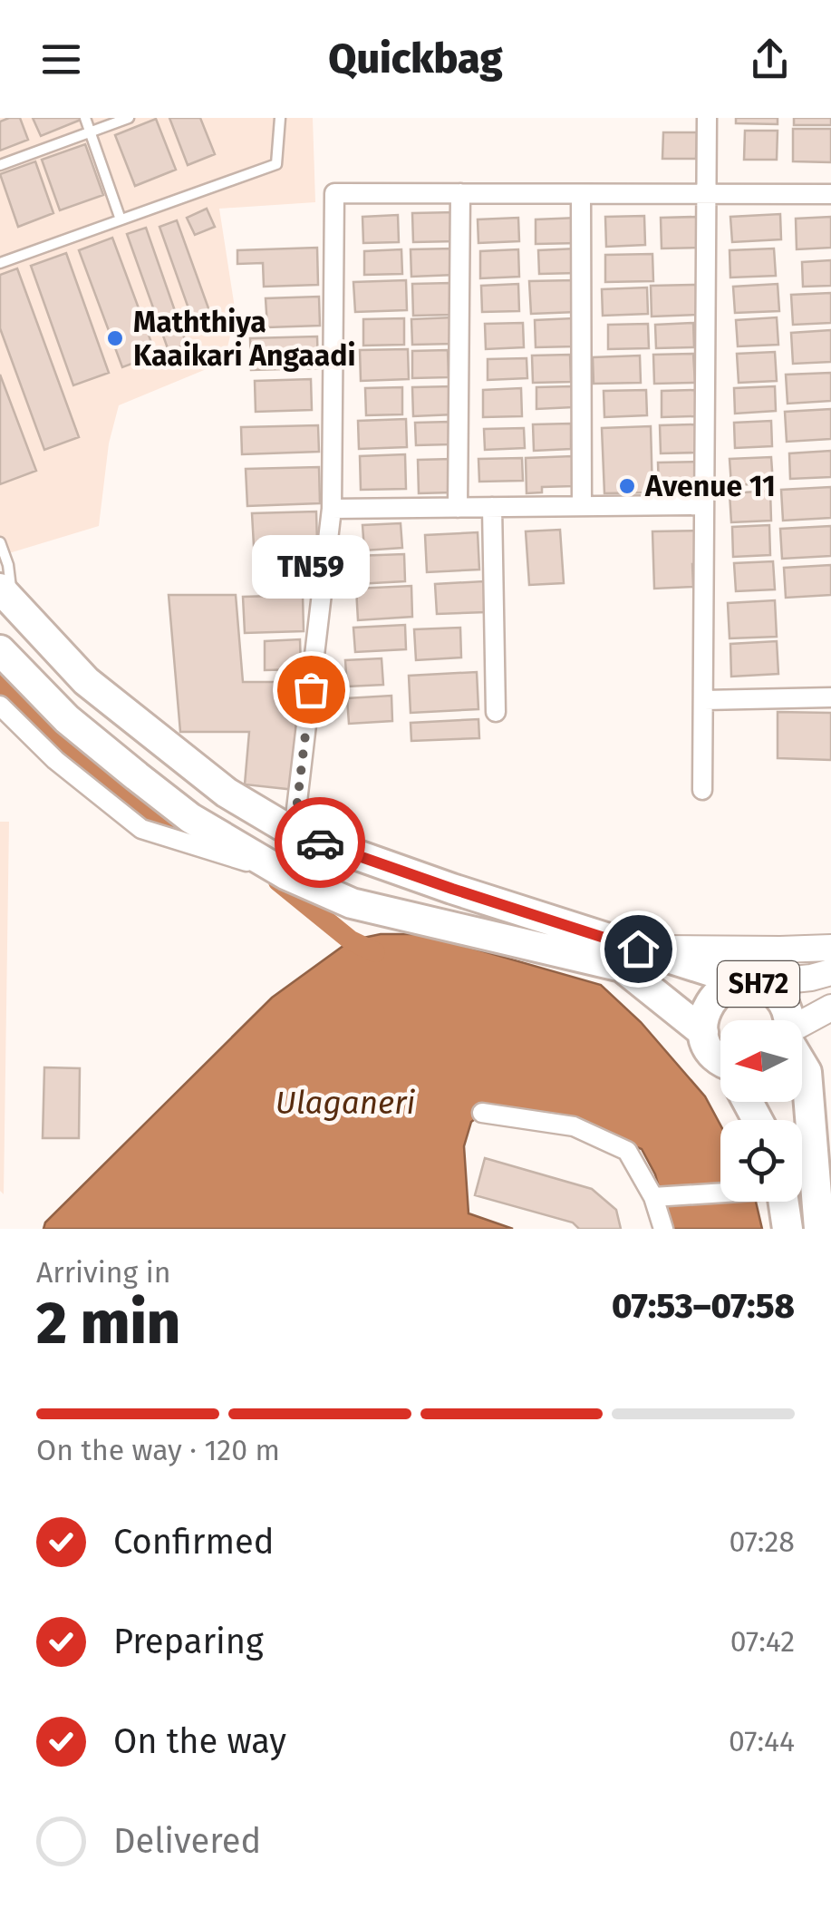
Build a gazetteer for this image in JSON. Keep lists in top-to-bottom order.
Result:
{
  "streets": {
    "main road": ["SH72"]
  },
  "water": ["Ulaganeri"],
  "places": ["Maththiya Kaaikari Angaadi", "Avenue 11", "TN59"],
  "north": "left",
  "page": {
    "header": "Quickbag",
    "bubble": "TN59",
    "heading": ["2 min", "Arriving in", "07:53–07:58"],
    "bar": "On the way · 120 m",
    "list": [
      ["Confirmed", "07:28"],
      ["Preparing", "07:42"],
      ["On the way", "07:44"],
      "Delivered"
    ]
  }
}
